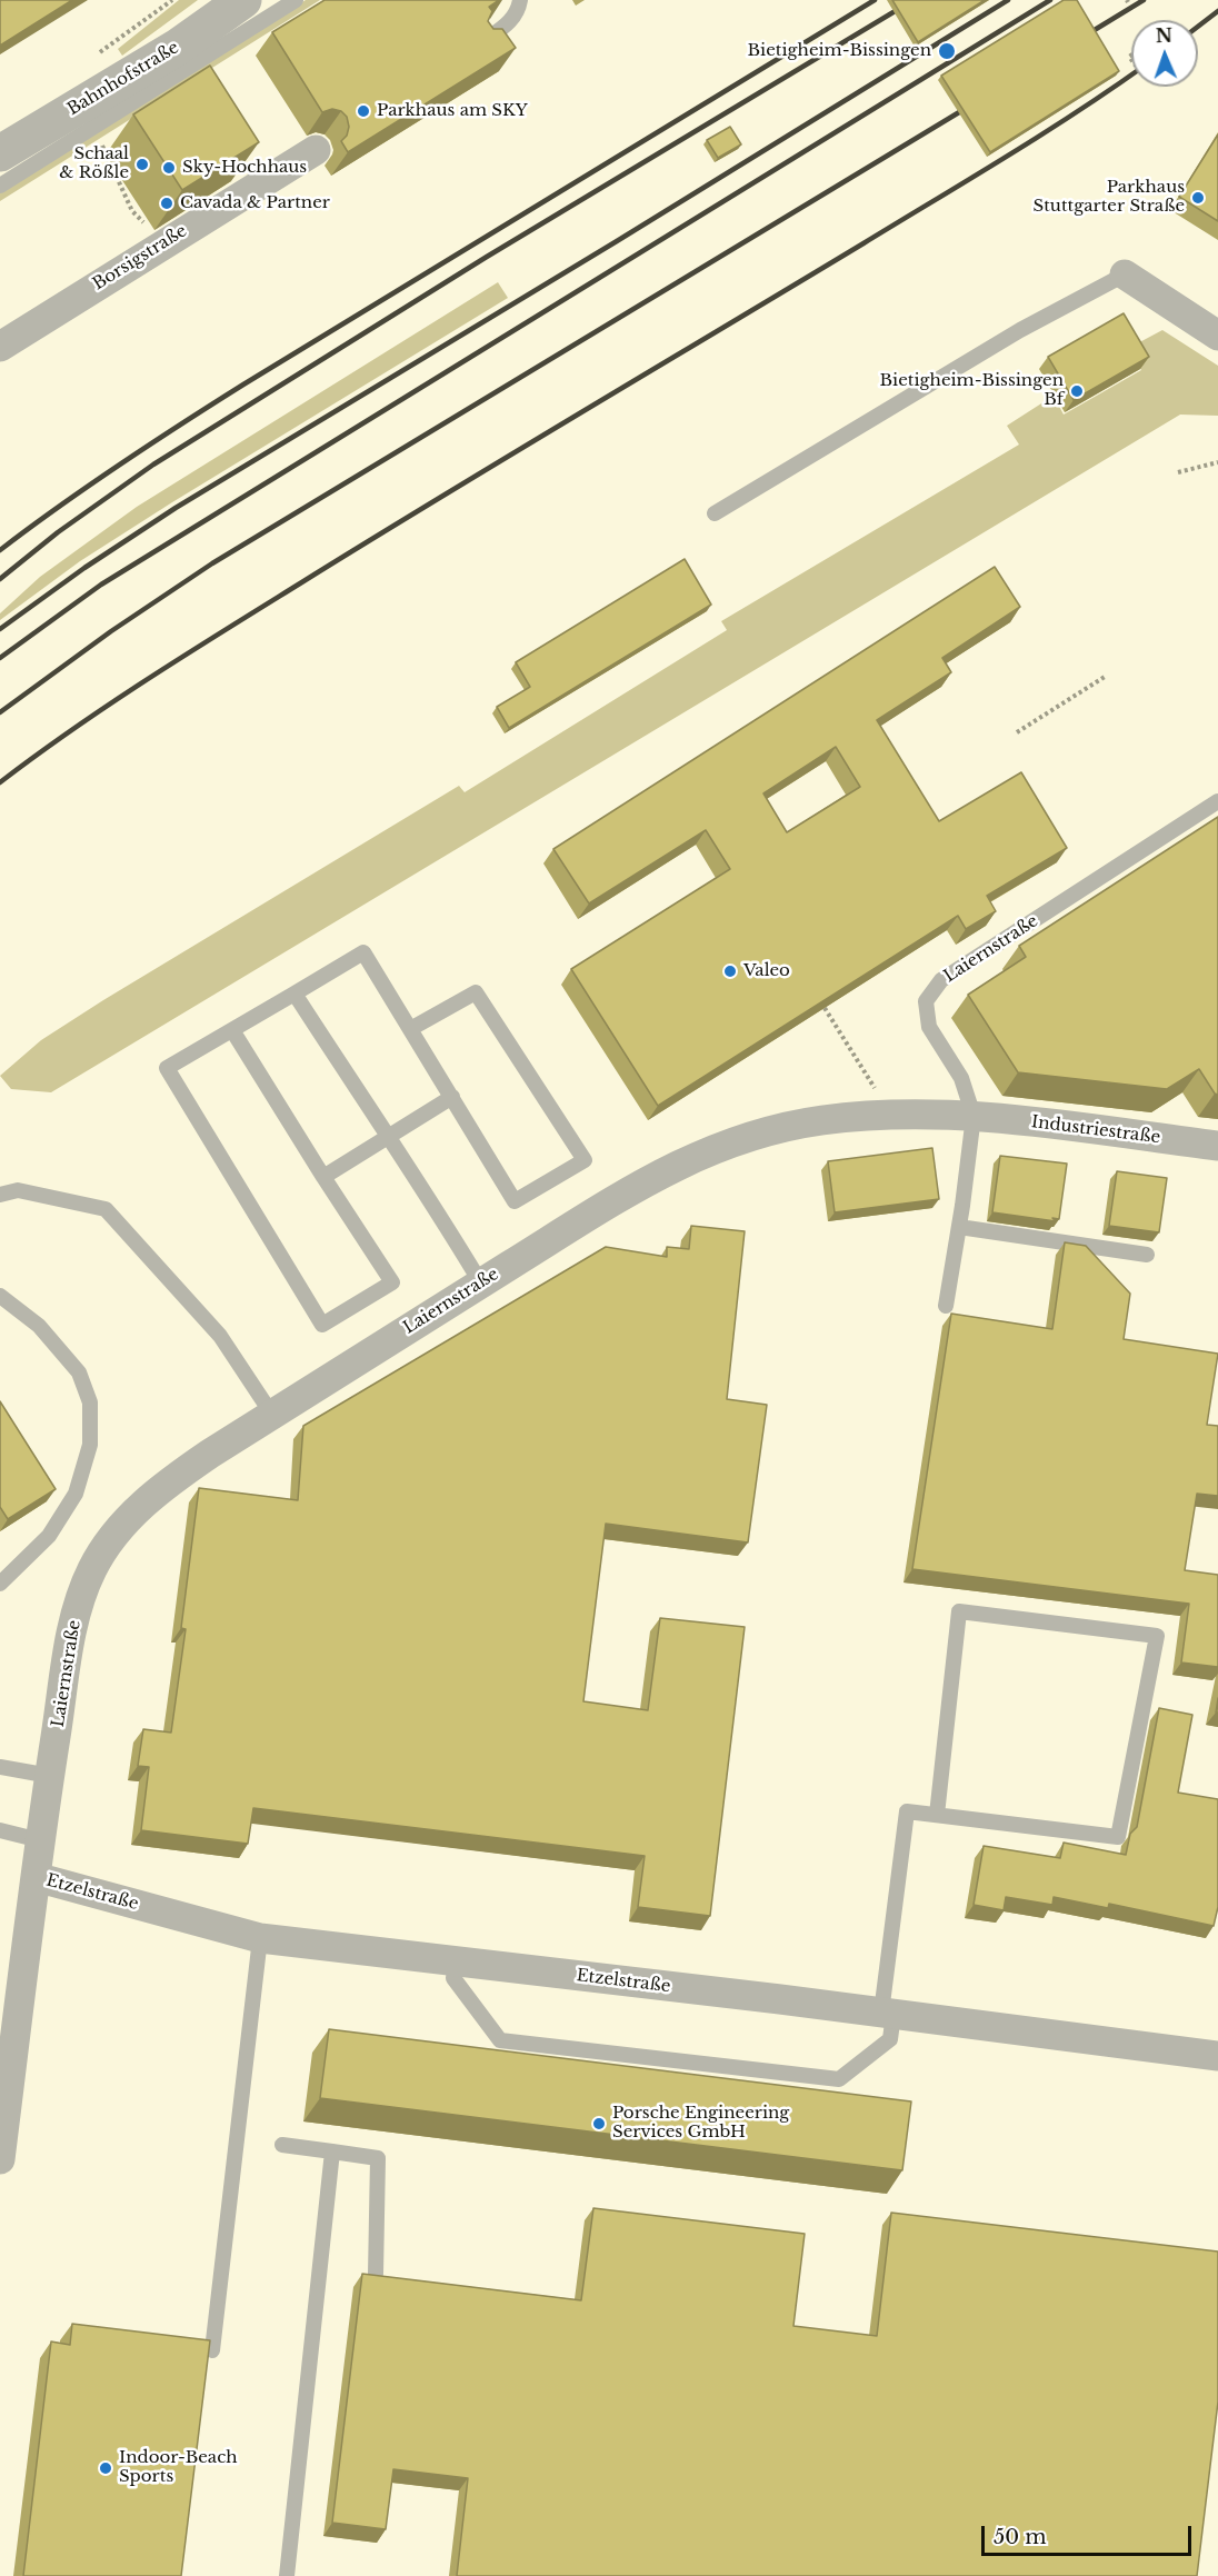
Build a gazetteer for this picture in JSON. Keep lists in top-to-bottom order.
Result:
{
  "streets": {
    "street": [
      "Bahnhofstraße",
      "Borsigstraße",
      "Laiernstraße",
      "Industriestraße",
      "Etzelstraße"
    ]
  },
  "crossings": [
    ["Laiernstraße", "Industriestraße"],
    ["Laiernstraße", "Etzelstraße"]
  ],
  "places": [
    "Bietigheim-Bissingen",
    "Parkhaus am SKY",
    "Schaal & Rößle",
    "Sky-Hochhaus",
    "Parkhaus Stuttgarter Straße",
    "Cavada & Partner",
    "Bietigheim-Bissingen Bf",
    "Valeo",
    "Porsche Engineering Services GmbH",
    "Indoor-Beach Sports"
  ],
  "scale_bar": "50 m",
  "north": "top"
}
